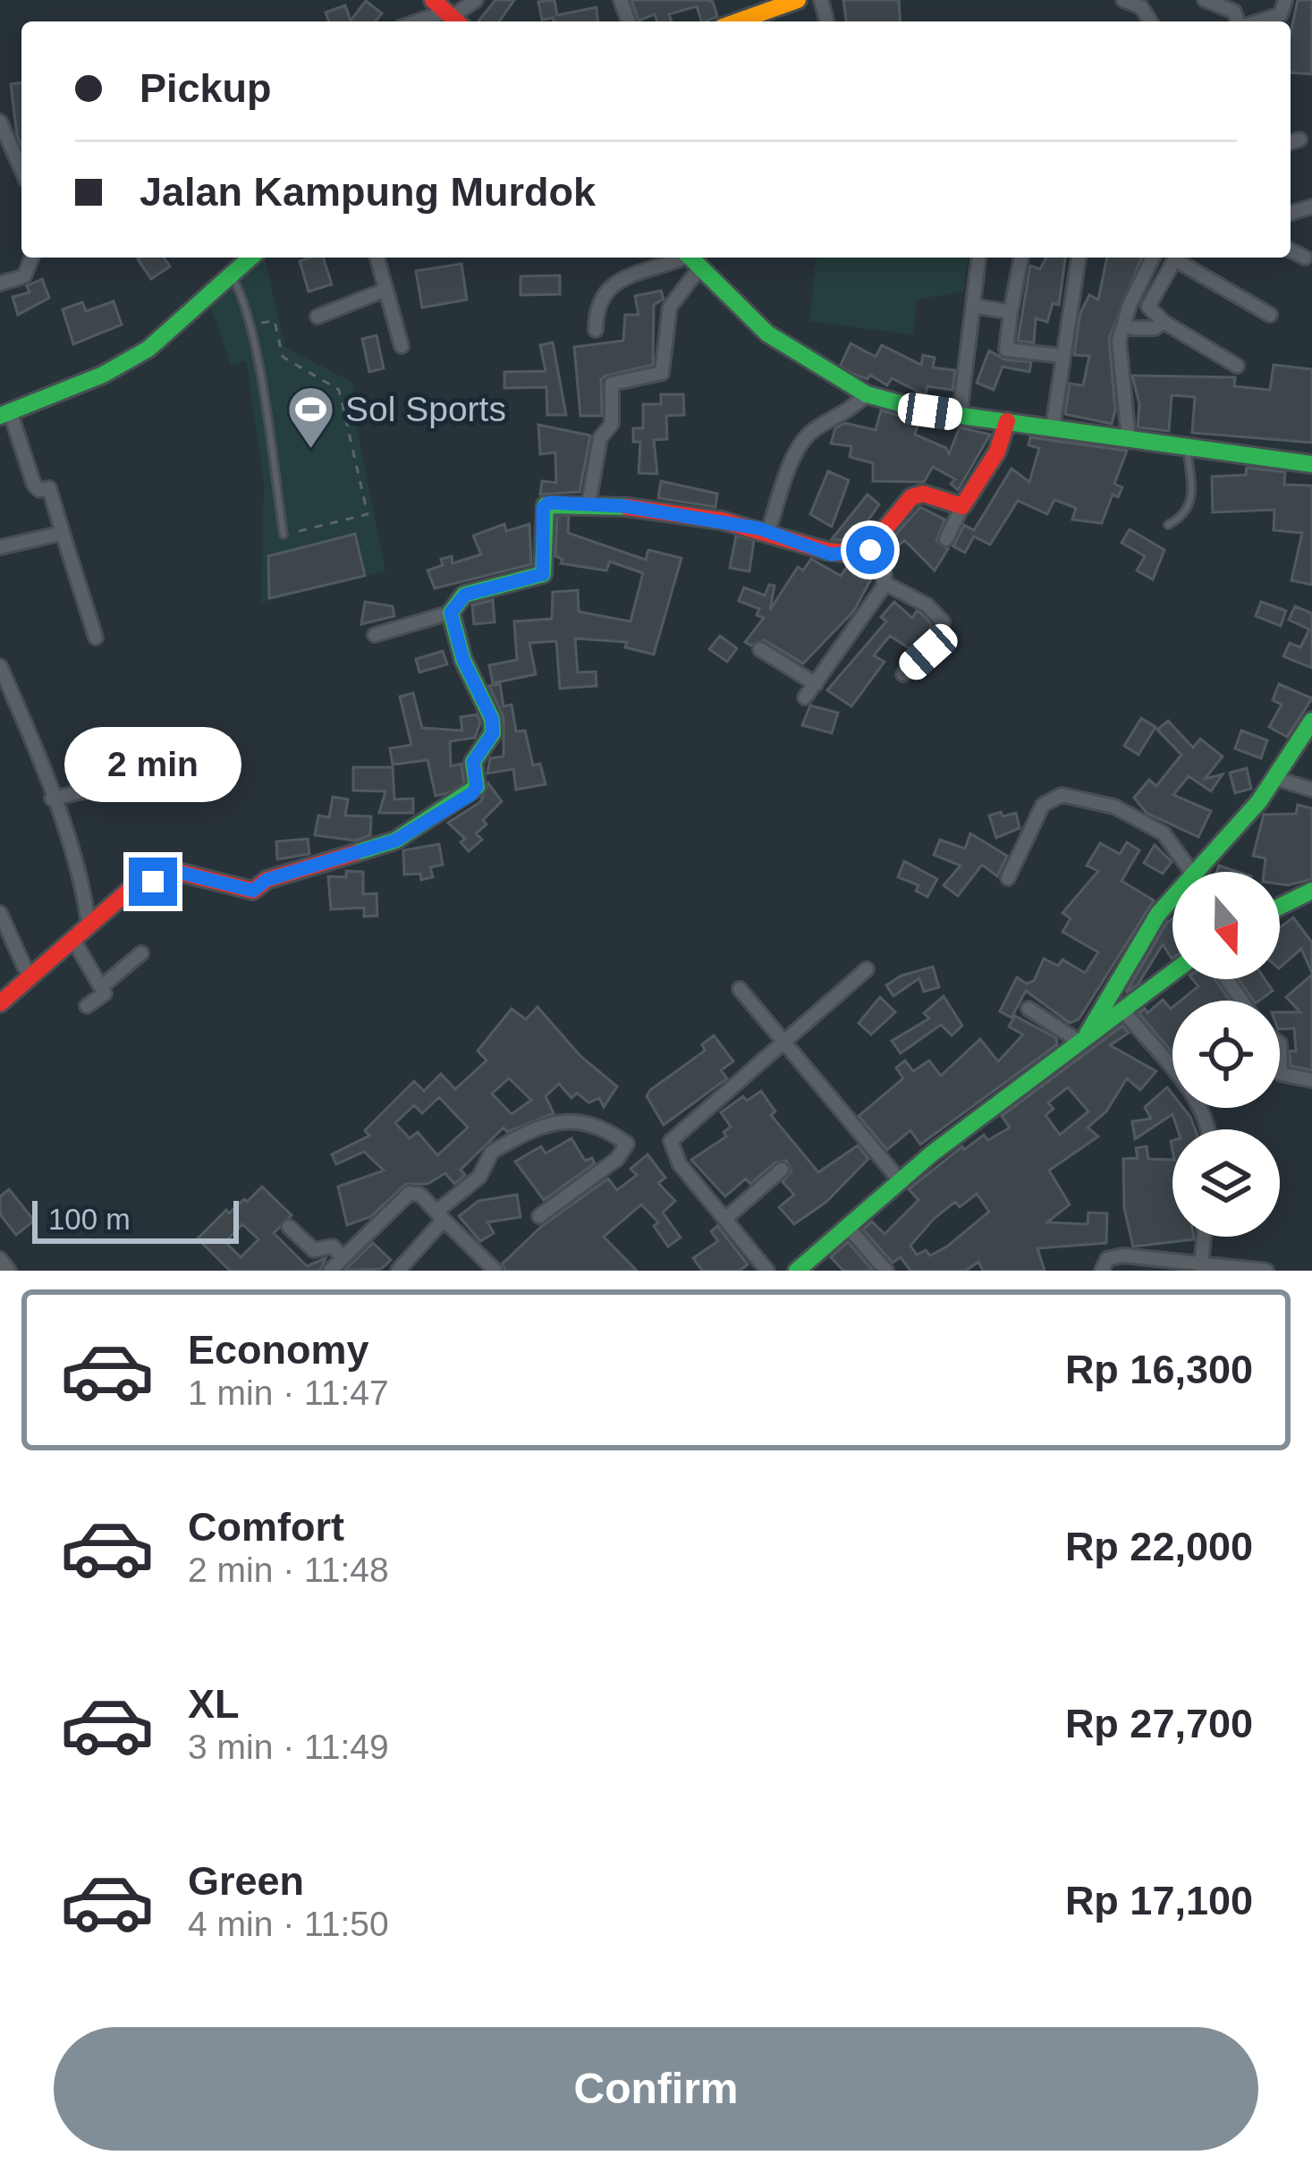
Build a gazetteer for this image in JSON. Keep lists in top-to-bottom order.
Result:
{
  "places": {
    "sports": ["Sol Sports"]
  },
  "scale_bar": "100 m",
  "north": "bottom",
  "page": {
    "banner": ["Pickup", "Jalan Kampung Murdok"],
    "bubble": "2 min",
    "scale": "100 m",
    "list": [
      {
        "name": "Economy",
        "note": "1 min · 11:47",
        "value": "Rp 16,300"
      },
      {
        "name": "Comfort",
        "note": "2 min · 11:48",
        "value": "Rp 22,000"
      },
      {
        "name": "XL",
        "note": "3 min · 11:49",
        "value": "Rp 27,700"
      },
      {
        "name": "Green",
        "note": "4 min · 11:50",
        "value": "Rp 17,100"
      }
    ],
    "buttons": "Confirm"
  }
}
